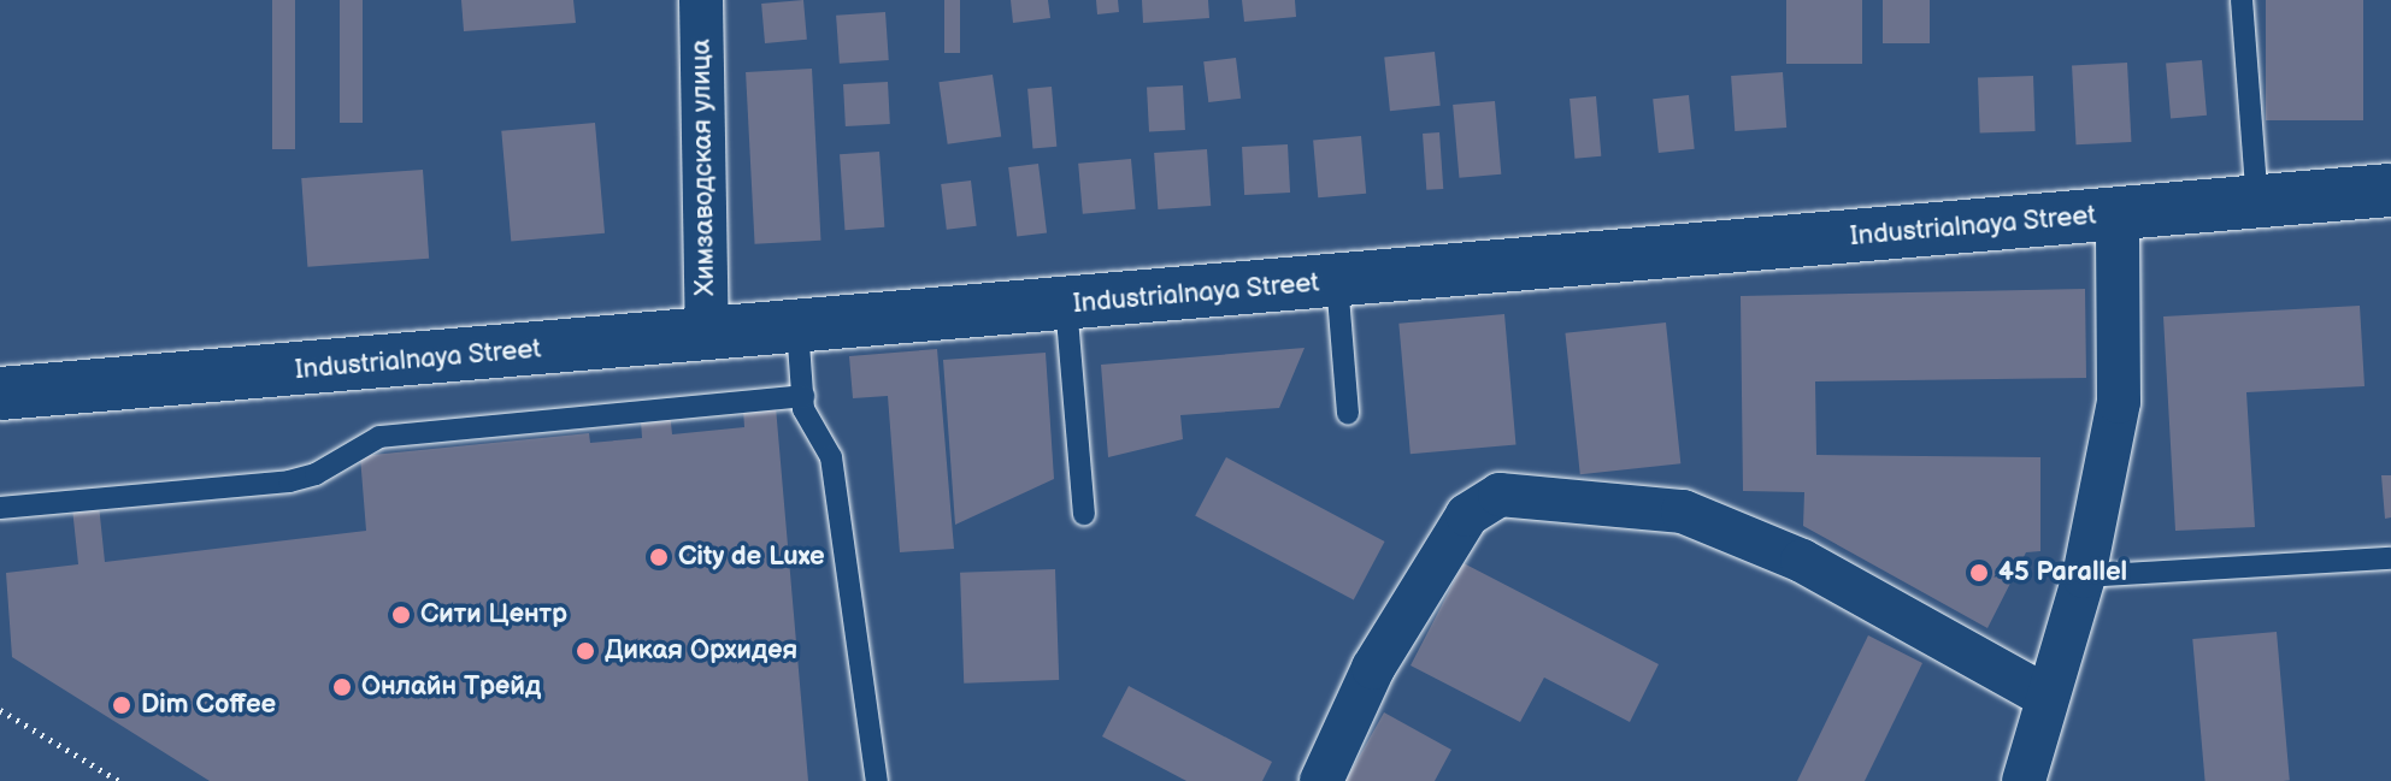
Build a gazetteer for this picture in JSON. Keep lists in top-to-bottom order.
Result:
{
  "streets": {
    "main road": ["Industrialnaya Street"],
    "street": ["Химзаводская улица"]
  },
  "crossings": [
    ["Химзаводская улица", "Industrialnaya Street"]
  ],
  "places": [
    "City de Luxe",
    "45 Parallel",
    "Сити Центр",
    "Дикая Орхидея",
    "Онлайн Трейд",
    "Dim Coffee"
  ]
}
